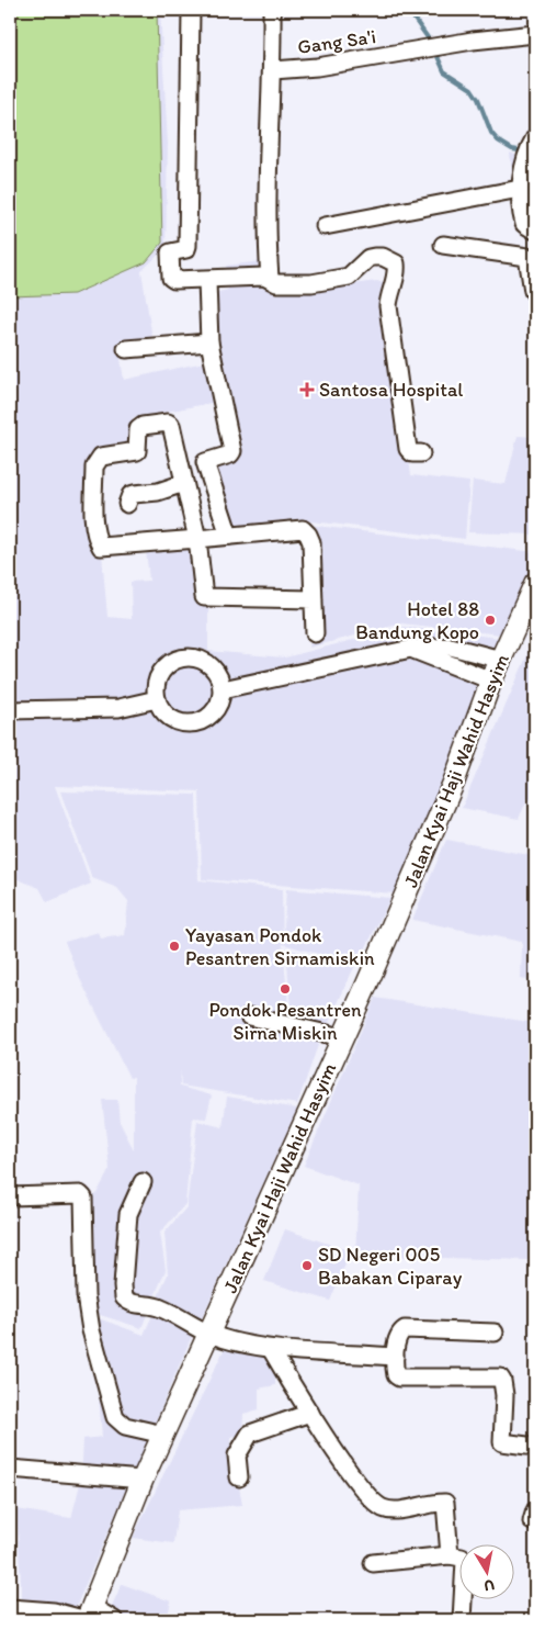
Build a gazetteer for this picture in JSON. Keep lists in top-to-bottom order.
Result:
{
  "streets": {
    "main road": ["Jalan Kyai Haji Wahid Hasyim"],
    "street": ["Gang Sa'i"]
  },
  "places": {
    "health": ["Santosa Hospital"],
    "other": [
      "Hotel 88 Bandung Kopo",
      "Yayasan Pondok Pesantren Sirnamiskin",
      "Pondok Pesantren Sirna Miskin",
      "SD Negeri 005 Babakan Ciparay"
    ]
  },
  "north": "bottom"
}
